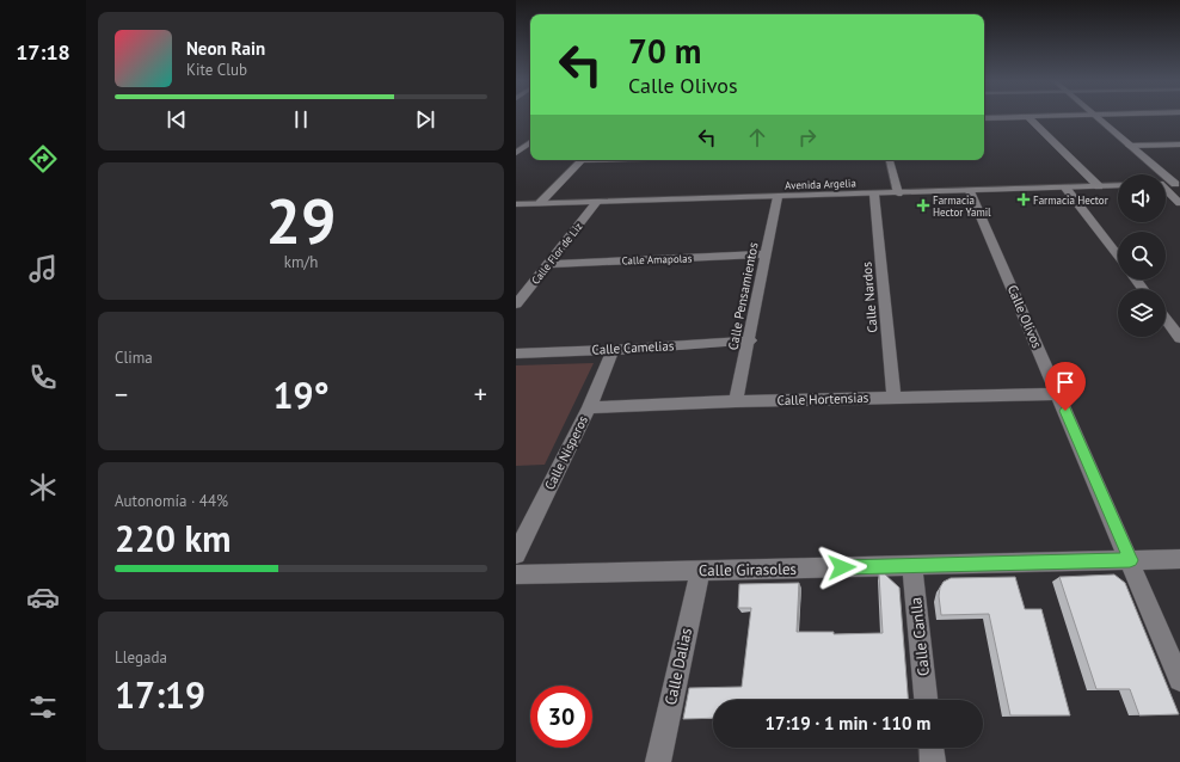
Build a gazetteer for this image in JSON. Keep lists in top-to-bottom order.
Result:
{
  "streets": {
    "street": [
      "Avenida Argelia",
      "Calle Flor de Liz",
      "Calle Amapolas",
      "Calle Pensamientos",
      "Calle Nardos",
      "Calle Olivos",
      "Calle Camelias",
      "Calle Hortensias",
      "Calle Nísperos",
      "Calle Girasoles",
      "Calle Canlla",
      "Calle Dalias"
    ]
  },
  "crossings": [
    ["Avenida Argelia", "Calle Flor de Liz"],
    ["Avenida Argelia", "Calle Pensamientos"],
    ["Avenida Argelia", "Calle Nardos"],
    ["Avenida Argelia", "Calle Olivos"],
    ["Calle Flor de Liz", "Calle Amapolas"],
    ["Calle Amapolas", "Calle Pensamientos"],
    ["Calle Pensamientos", "Calle Camelias"],
    ["Calle Pensamientos", "Calle Hortensias"],
    ["Calle Nardos", "Calle Hortensias"],
    ["Calle Olivos", "Calle Hortensias"],
    ["Calle Olivos", "Calle Girasoles"],
    ["Calle Camelias", "Calle Nísperos"],
    ["Calle Hortensias", "Calle Nísperos"],
    ["Calle Girasoles", "Calle Canlla"],
    ["Calle Girasoles", "Calle Dalias"]
  ],
  "places": {
    "health": ["Farmacia Hector", "Farmacia Hector Yamil"]
  },
  "page": {
    "tabs": "17:18",
    "turn": ["70 m", "Calle Olivos"],
    "song": ["Neon Rain", "Kite Club"],
    "tile": [
      ["29", "km/h"],
      "Clima",
      ["Autonomía · 44%", "220 km"],
      ["Llegada", "17:19"]
    ],
    "heat": ["−", "19°", "+"],
    "limit": "30",
    "trip": "17:19 · 1 min · 110 m"
  }
}
